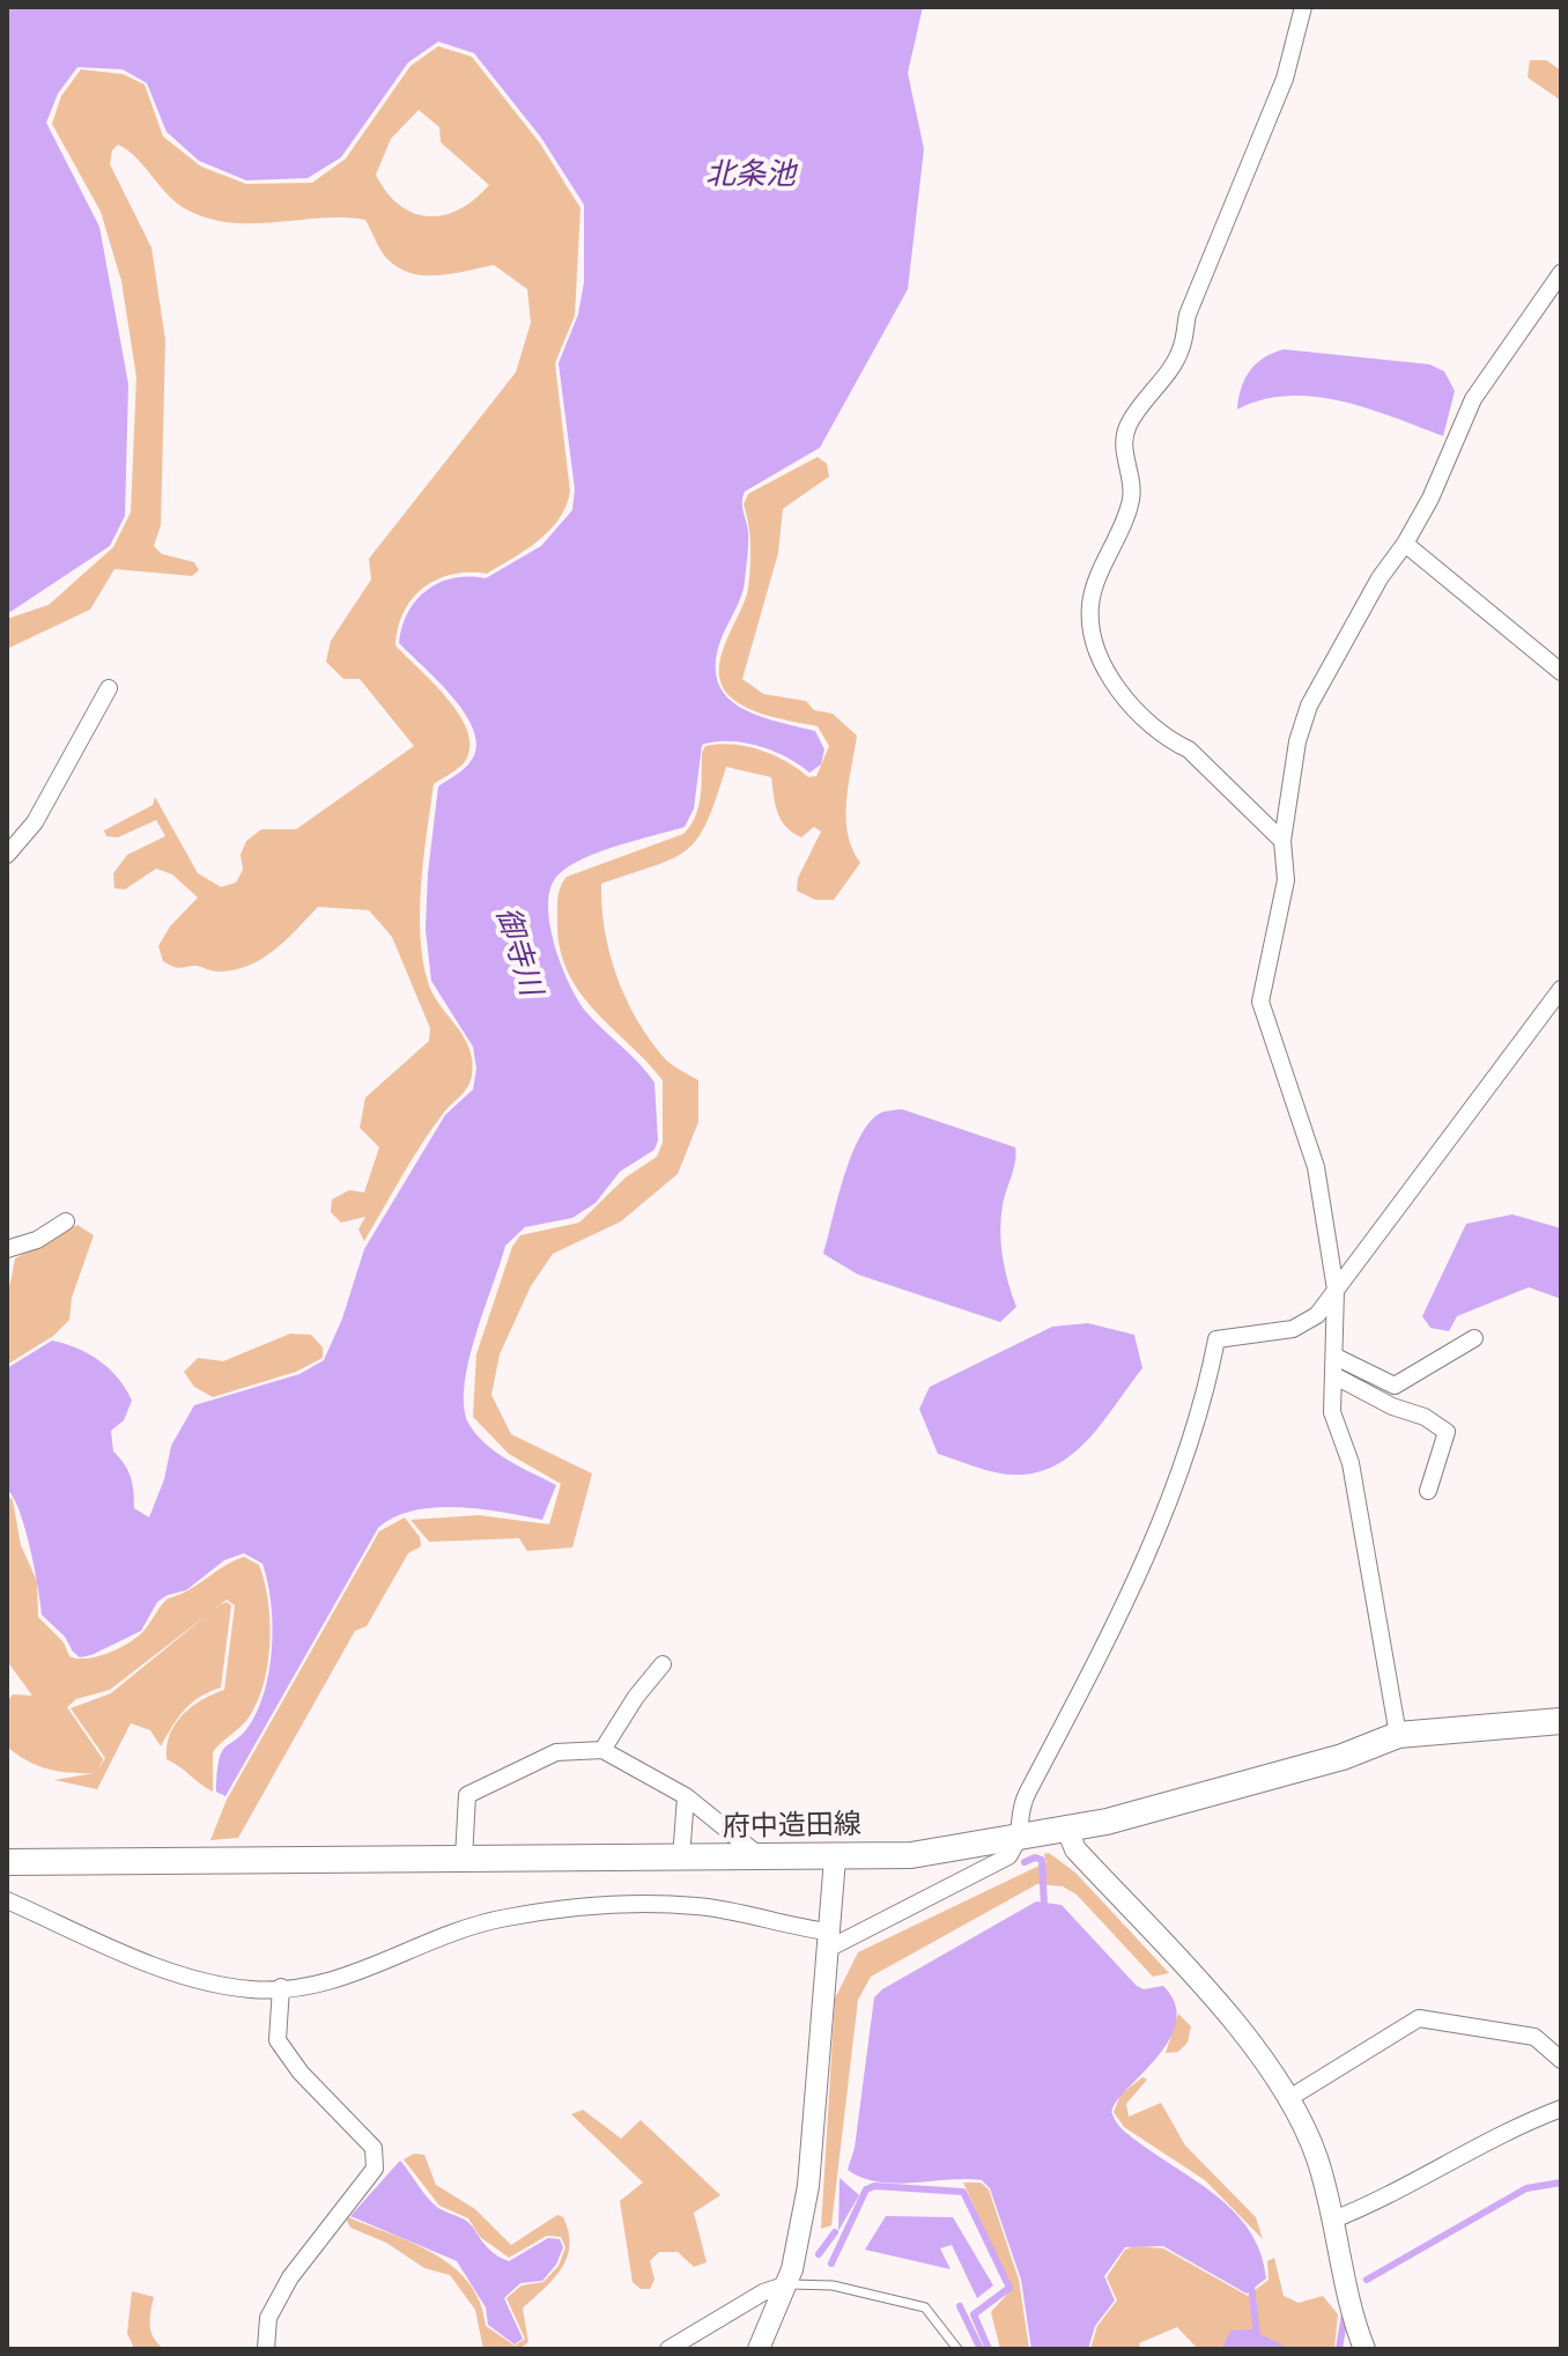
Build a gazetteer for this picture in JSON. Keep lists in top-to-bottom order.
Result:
{
  "streets": {
    "main road": ["府中造田線"]
  },
  "water": ["北条池", "御寺川"]
}
